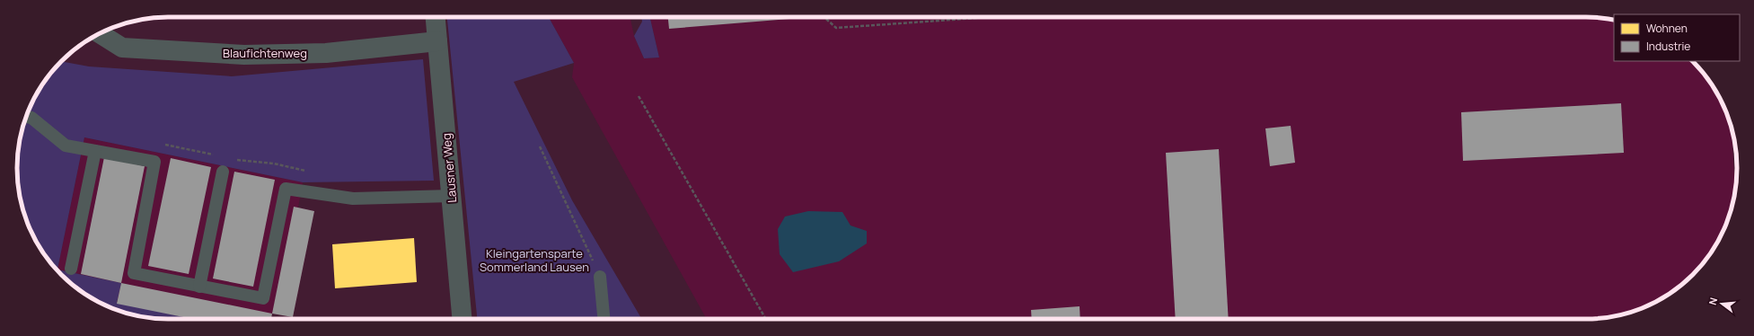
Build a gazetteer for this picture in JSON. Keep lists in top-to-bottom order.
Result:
{
  "streets": {
    "street": ["Blaufichtenweg", "Lausner Weg"]
  },
  "crossings": [
    ["Blaufichtenweg", "Lausner Weg"]
  ],
  "parks": ["Kleingartensparte Sommerland Lausen"],
  "legend": ["Wohnen", "Industrie"],
  "north": "left"
}
